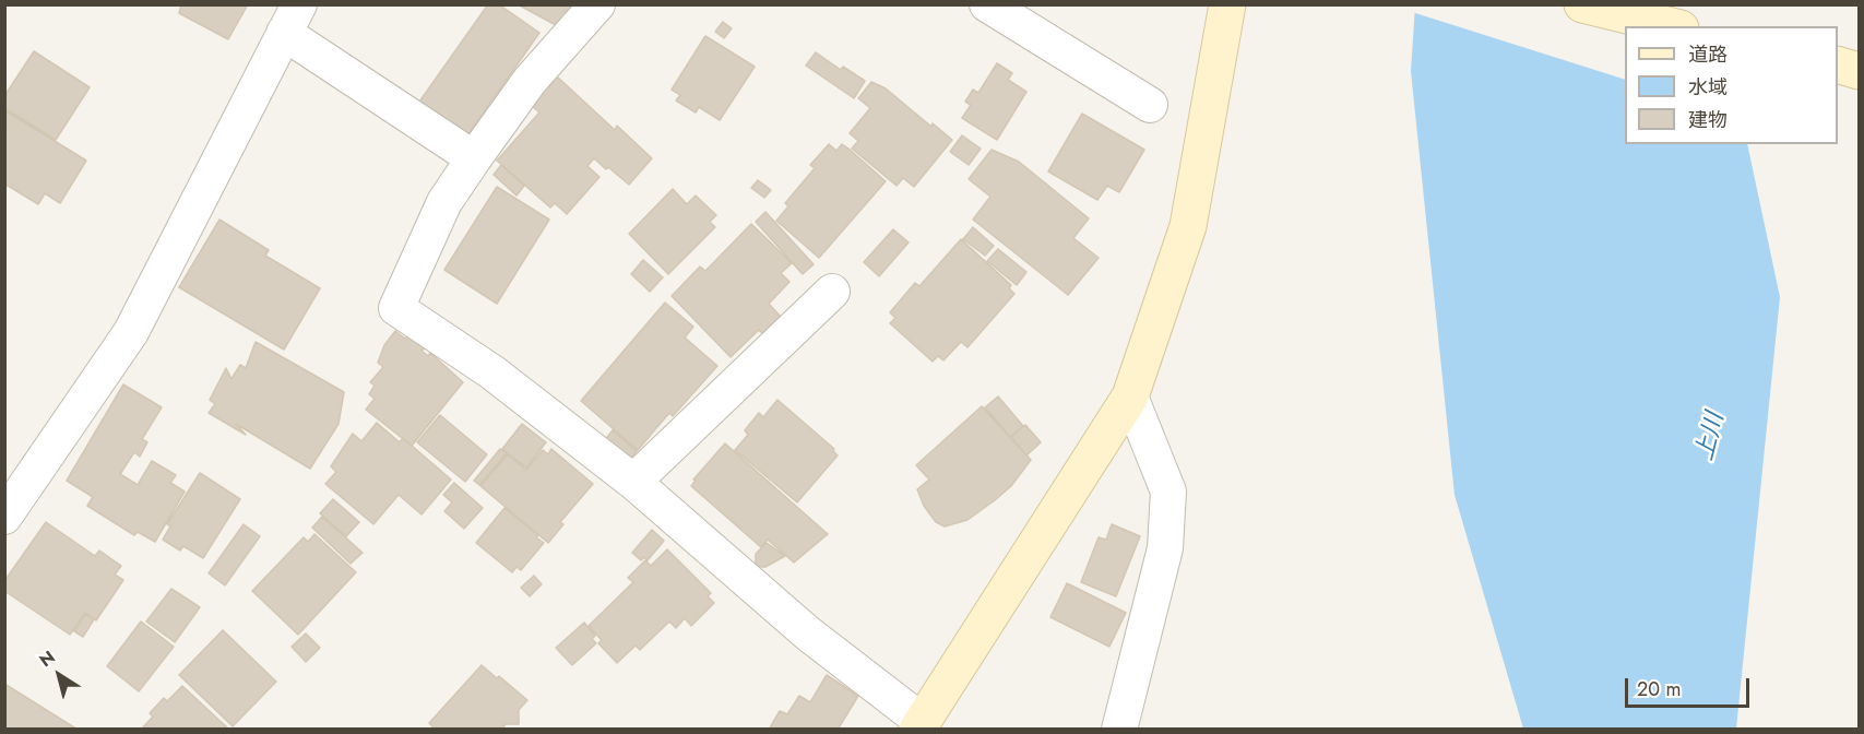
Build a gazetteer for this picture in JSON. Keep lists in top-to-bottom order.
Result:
{
  "water": ["上川"],
  "legend": ["道路", "水域", "建物"],
  "scale_bar": "20 m",
  "north": "top left"
}
